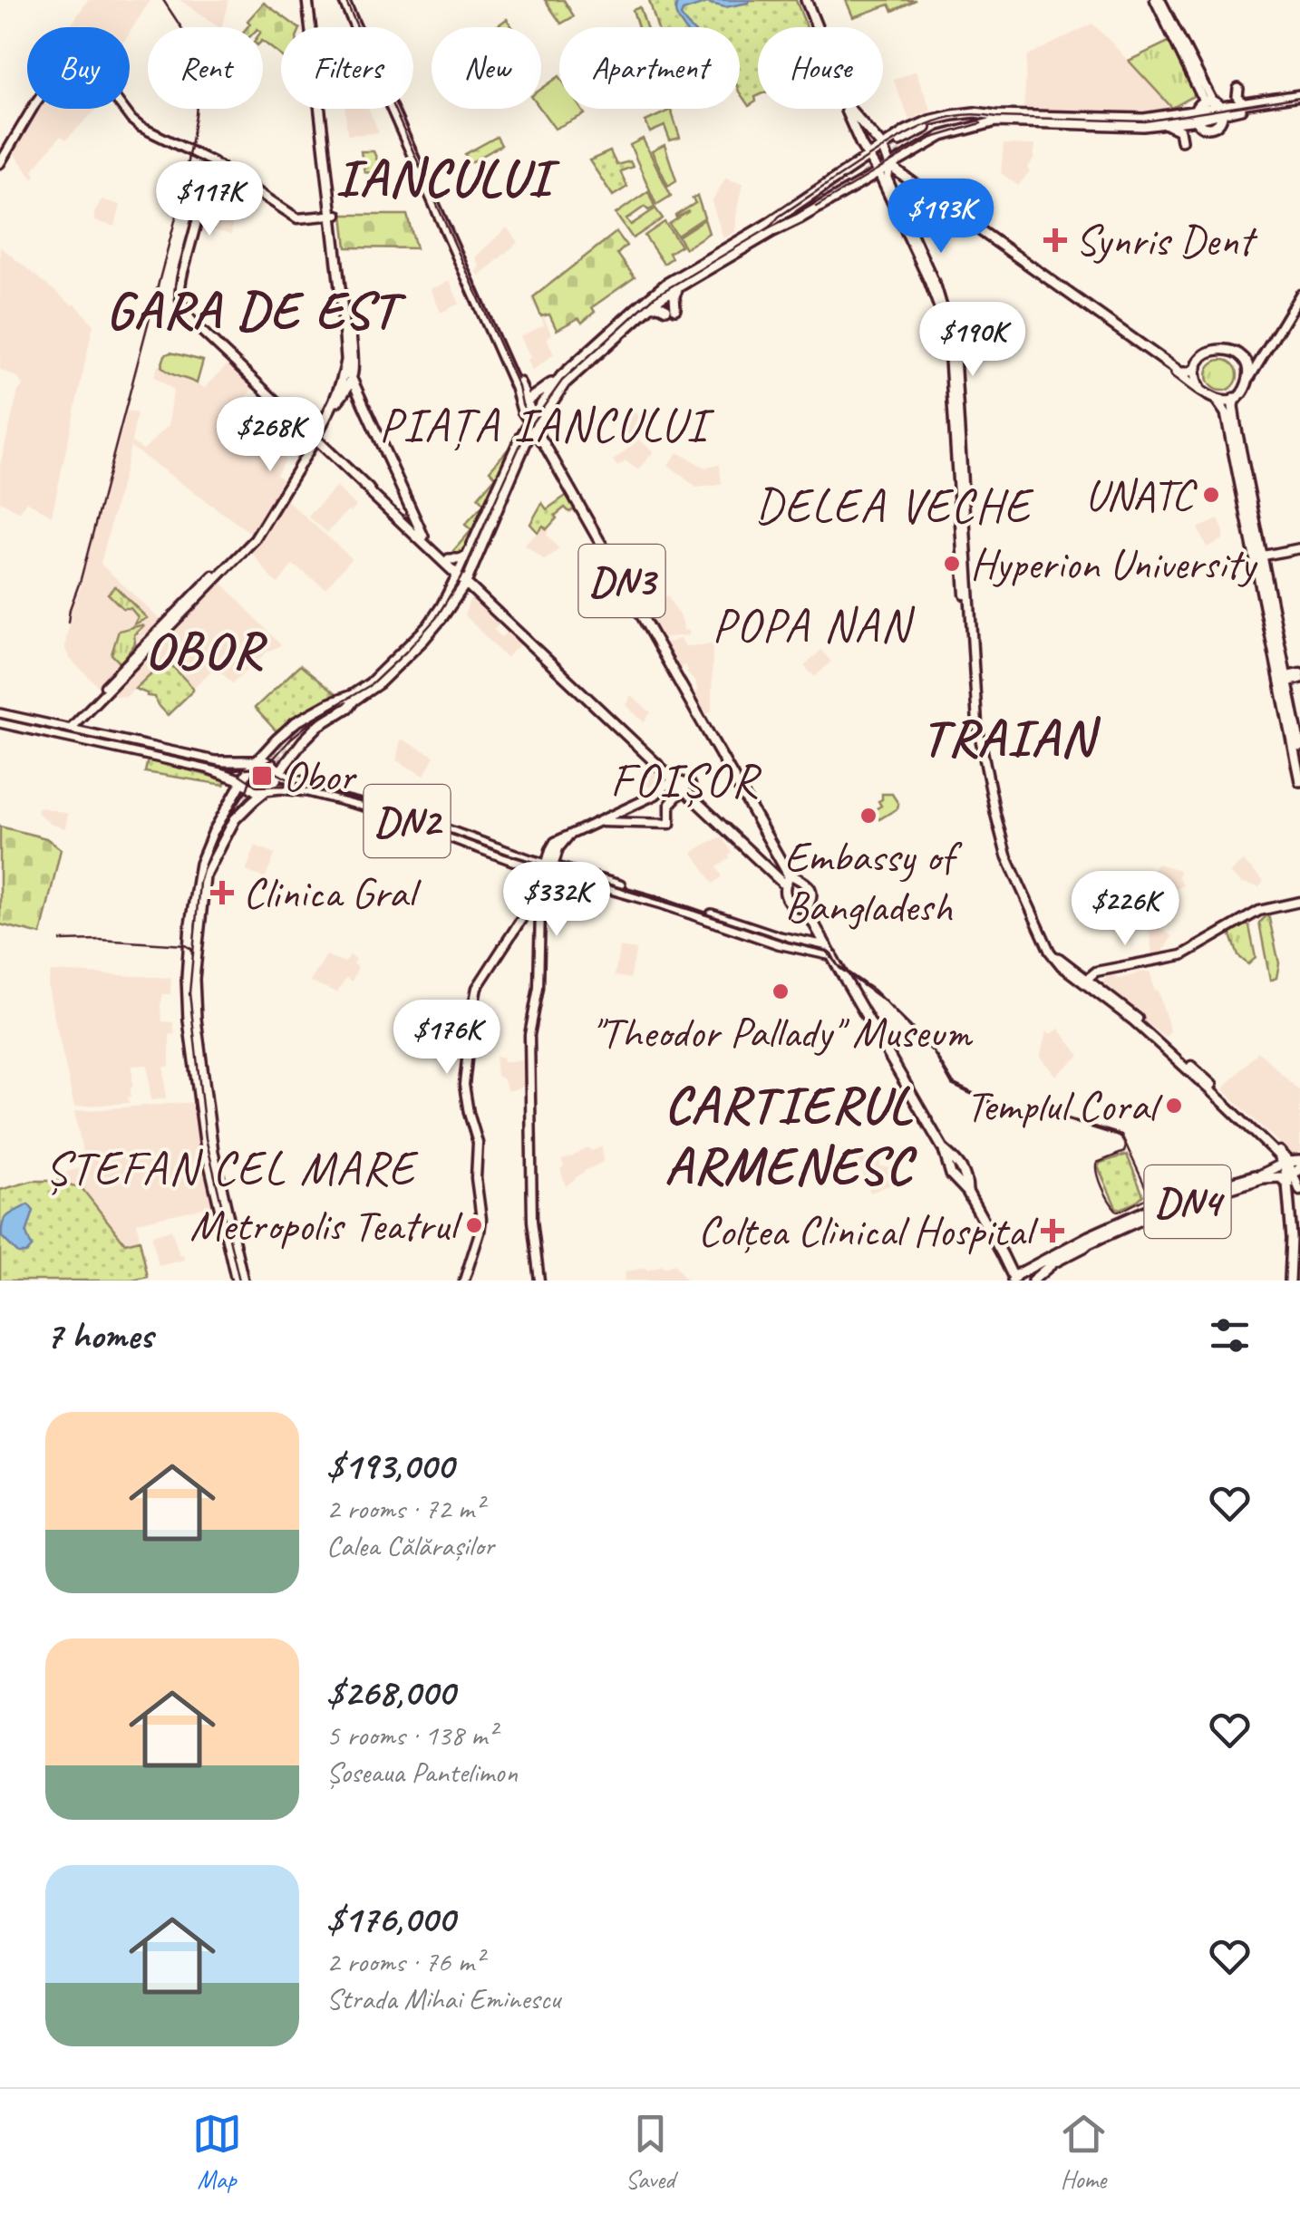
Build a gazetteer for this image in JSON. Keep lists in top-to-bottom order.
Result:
{
  "streets": {
    "main road": ["DN3", "DN2", "DN4"]
  },
  "crossings": [
    ["DN3", "DN2"]
  ],
  "districts": [
    "IANCULUI",
    "GARA DE EST",
    "PIAȚA IANCULUI",
    "DELEA VECHE",
    "POPA NAN",
    "OBOR",
    "TRAIAN",
    "FOIȘOR",
    "CARTIERUL ARMENESC",
    "ȘTEFAN CEL MARE"
  ],
  "places": {
    "health": ["Synris Dent", "Clinica Gral", "Colțea Clinical Hospital"],
    "other": [
      "UNATC",
      "Hyperion University",
      "Embassy of Bangladesh",
      "\"Theodor Pallady\" Museum",
      "Templul Coral",
      "Metropolis Teatrul"
    ],
    "transit": ["Obor"]
  },
  "page": {
    "chip": [
      "Buy",
      "Rent",
      "Filters",
      "New",
      "Apartment",
      "House"
    ],
    "price": [
      "$117K",
      "$193K",
      "$190K",
      "$268K",
      "$332K",
      "$226K",
      "$176K"
    ],
    "heading": "7 homes",
    "list": [
      {
        "name": "$193,000",
        "note": "2 rooms · 72 m² · Calea Călărașilor"
      },
      {
        "name": "$268,000",
        "note": "5 rooms · 138 m² · Șoseaua Pantelimon"
      },
      {
        "name": "$176,000",
        "note": "2 rooms · 76 m² · Strada Mihai Eminescu"
      }
    ],
    "tabs": ["Map", "Saved", "Home"]
  }
}
